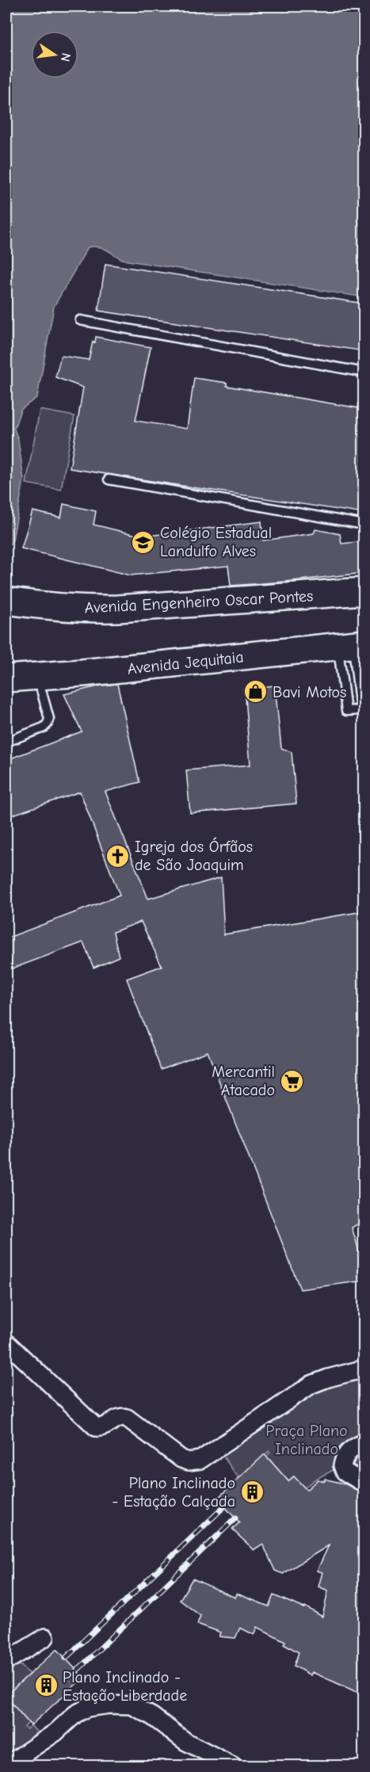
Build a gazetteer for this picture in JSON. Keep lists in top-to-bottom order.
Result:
{
  "streets": {
    "main road": ["Avenida Engenheiro Oscar Pontes", "Avenida Jequitaia"]
  },
  "parks": ["Praça Plano Inclinado"],
  "places": {
    "school or university": ["Colégio Estadual Landulfo Alves"],
    "shop": ["Bavi Motos"],
    "church": ["Igreja dos Órfãos de São Joaquim"],
    "supermarket": ["Mercantil Atacado"],
    "building": ["Plano Inclinado - Estação Calçada", "Plano Inclinado - Estação Liberdade"]
  },
  "north": "right"
}
